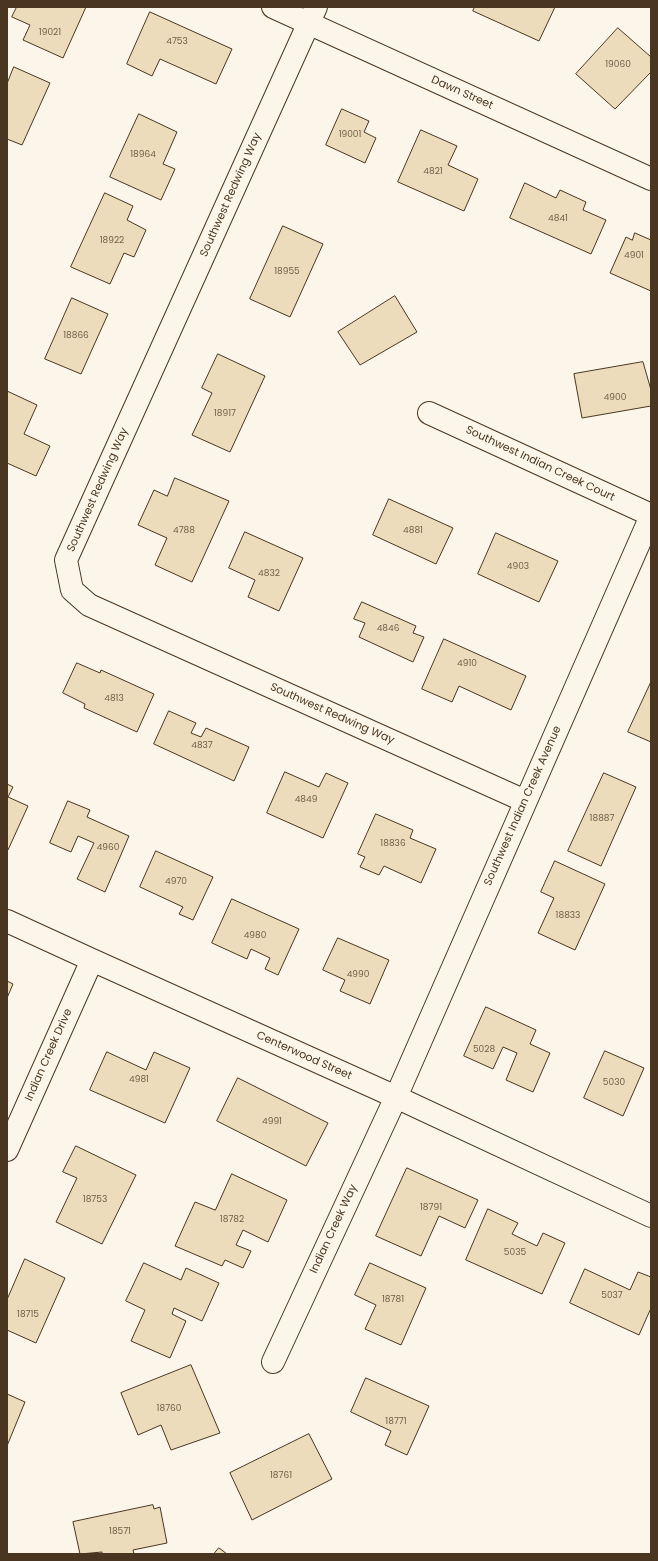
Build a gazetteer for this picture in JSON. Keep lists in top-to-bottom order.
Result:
{
  "streets": {
    "street": [
      "Dawn Street",
      "Southwest Redwing Way",
      "Southwest Indian Creek Court",
      "Southwest Indian Creek Avenue",
      "Indian Creek Drive",
      "Centerwood Street",
      "Indian Creek Way"
    ]
  },
  "crossings": [
    ["Dawn Street", "Southwest Redwing Way"],
    ["Southwest Redwing Way", "Southwest Indian Creek Avenue"],
    ["Southwest Indian Creek Court", "Southwest Indian Creek Avenue"],
    ["Southwest Indian Creek Avenue", "Centerwood Street"],
    ["Southwest Indian Creek Avenue", "Indian Creek Way"],
    ["Indian Creek Drive", "Centerwood Street"],
    ["Centerwood Street", "Indian Creek Way"]
  ],
  "house_numbers": [
    "19021",
    "4753",
    "19060",
    "19001",
    "18964",
    "4821",
    "4841",
    "18922",
    "4901",
    "18955",
    "18866",
    "4900",
    "18917",
    "4788",
    "4881",
    "4903",
    "4832",
    "4846",
    "4910",
    "4813",
    "4837",
    "4849",
    "18887",
    "18836",
    "4960",
    "4970",
    "18833",
    "4980",
    "4990",
    "5028",
    "4981",
    "5030",
    "4991",
    "18753",
    "18791",
    "18782",
    "5035",
    "5037",
    "18781",
    "18715",
    "18760",
    "18771",
    "18761",
    "18571"
  ]
}
